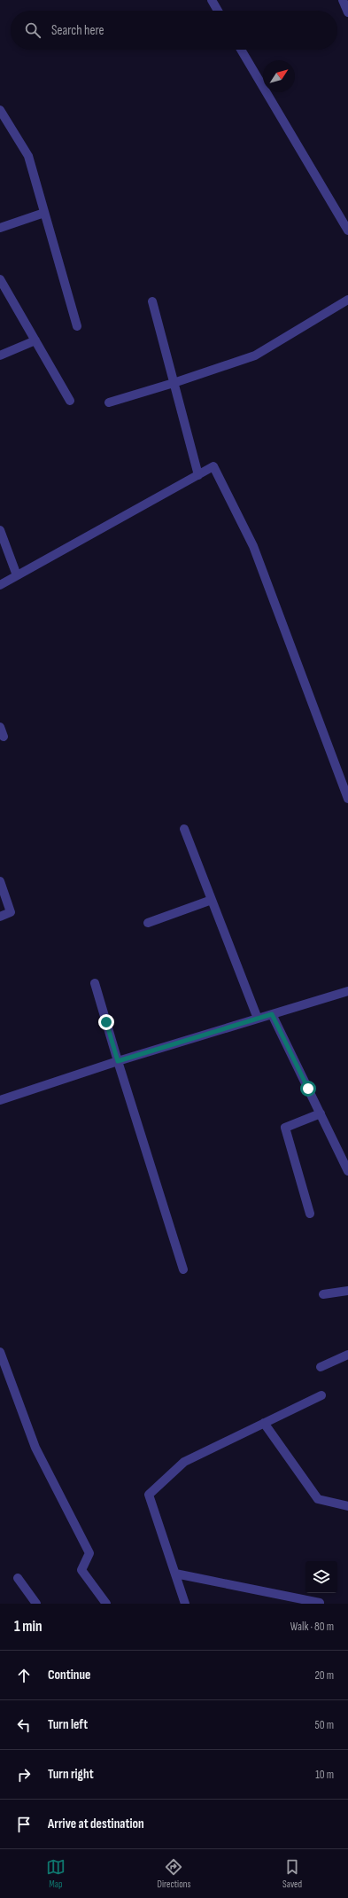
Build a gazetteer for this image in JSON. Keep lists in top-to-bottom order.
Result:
{
  "north": "top right",
  "page": {
    "search": "Search here",
    "heading": ["1 min", "Walk · 80 m"],
    "list": [
      ["Continue", "20 m"],
      ["Turn left", "50 m"],
      ["Turn right", "10 m"],
      "Arrive at destination"
    ],
    "nav": ["Map", "Directions", "Saved"]
  }
}
